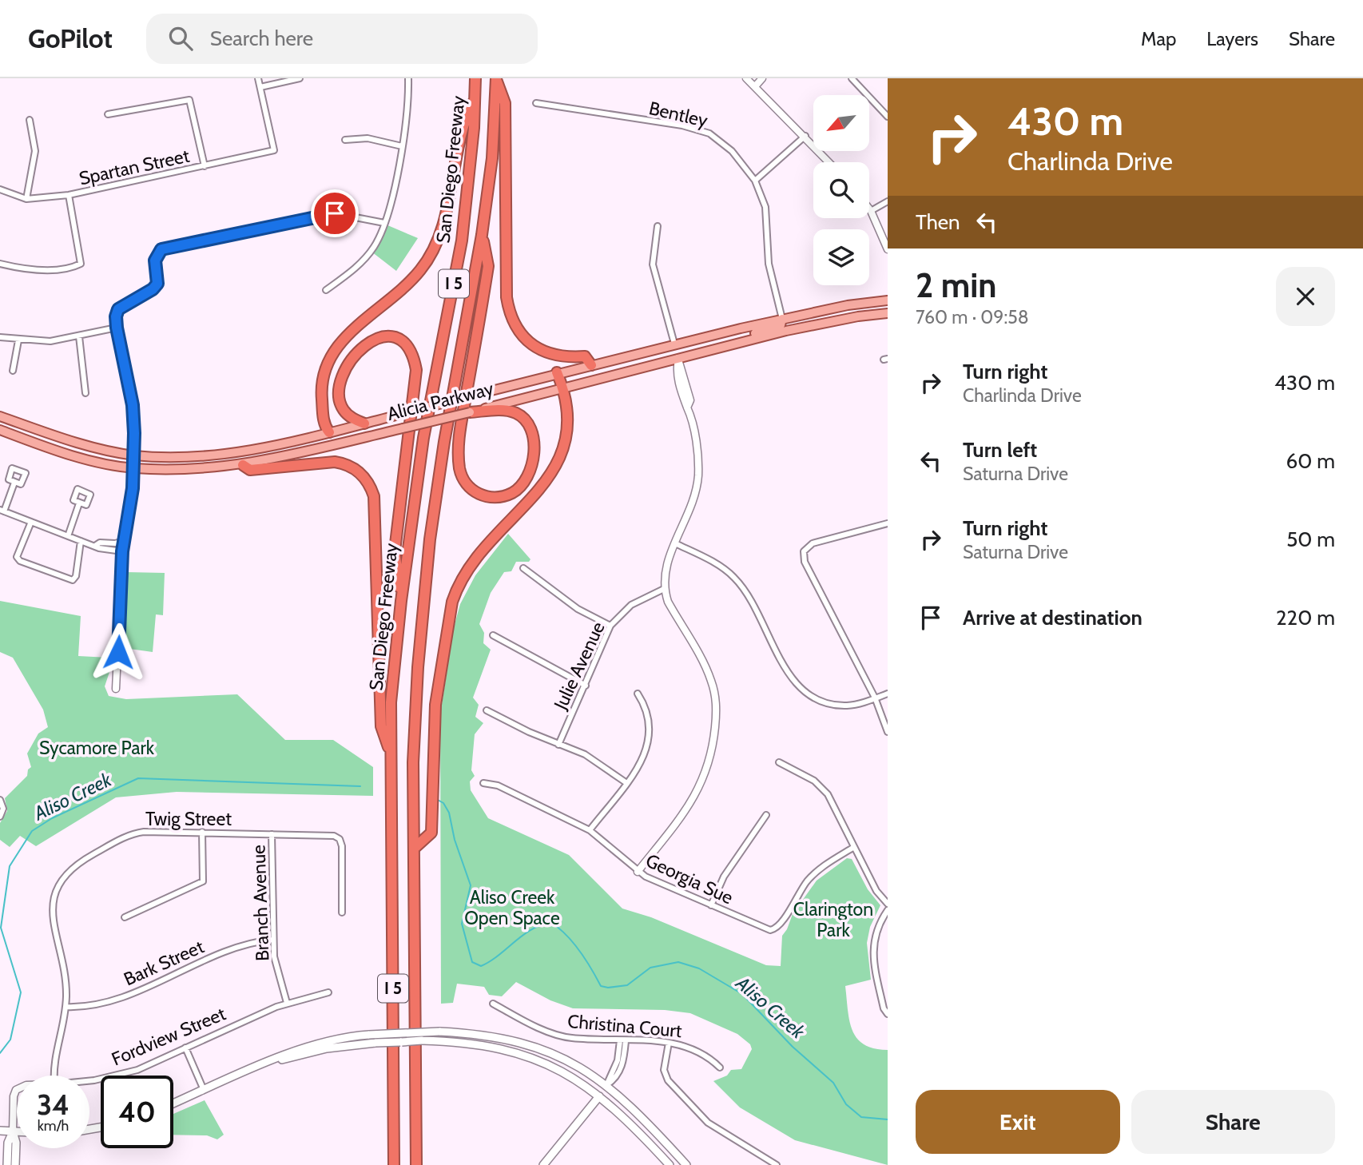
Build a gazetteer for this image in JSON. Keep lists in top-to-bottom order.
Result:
{
  "streets": {
    "highway": ["San Diego Freeway", "I 5"],
    "main road": ["Alicia Parkway"],
    "street": [
      "Bentley",
      "Spartan Street",
      "Julie Avenue",
      "Twig Street",
      "Georgia Sue",
      "Branch Avenue",
      "Bark Street",
      "Christina Court",
      "Fordview Street"
    ]
  },
  "crossings": [
    ["Bentley", "Alicia Parkway"],
    ["Twig Street", "Branch Avenue"],
    ["Twig Street", "Bark Street"],
    ["Branch Avenue", "Bark Street"],
    ["Branch Avenue", "Fordview Street"]
  ],
  "water": ["Aliso Creek"],
  "parks": ["Sycamore Park", "Aliso Creek Open Space", "Clarington Park"],
  "north": "bottom left",
  "page": {
    "header": "GoPilot",
    "search": "Search here",
    "nav": ["Map", "Layers", "Share"],
    "turn": ["430 m", "Charlinda Drive"],
    "then": "Then",
    "heading": ["2 min", "760 m · 09:58"],
    "list": [
      {
        "name": "Turn right",
        "note": "Charlinda Drive",
        "value": "430 m"
      },
      {
        "name": "Turn left",
        "note": "Saturna Drive",
        "value": "60 m"
      },
      {
        "name": "Turn right",
        "note": "Saturna Drive",
        "value": "50 m"
      },
      {
        "name": "Arrive at destination",
        "value": "220 m"
      }
    ],
    "speed": "34 km/h",
    "limit": "40",
    "buttons": ["Exit", "Share"]
  }
}
